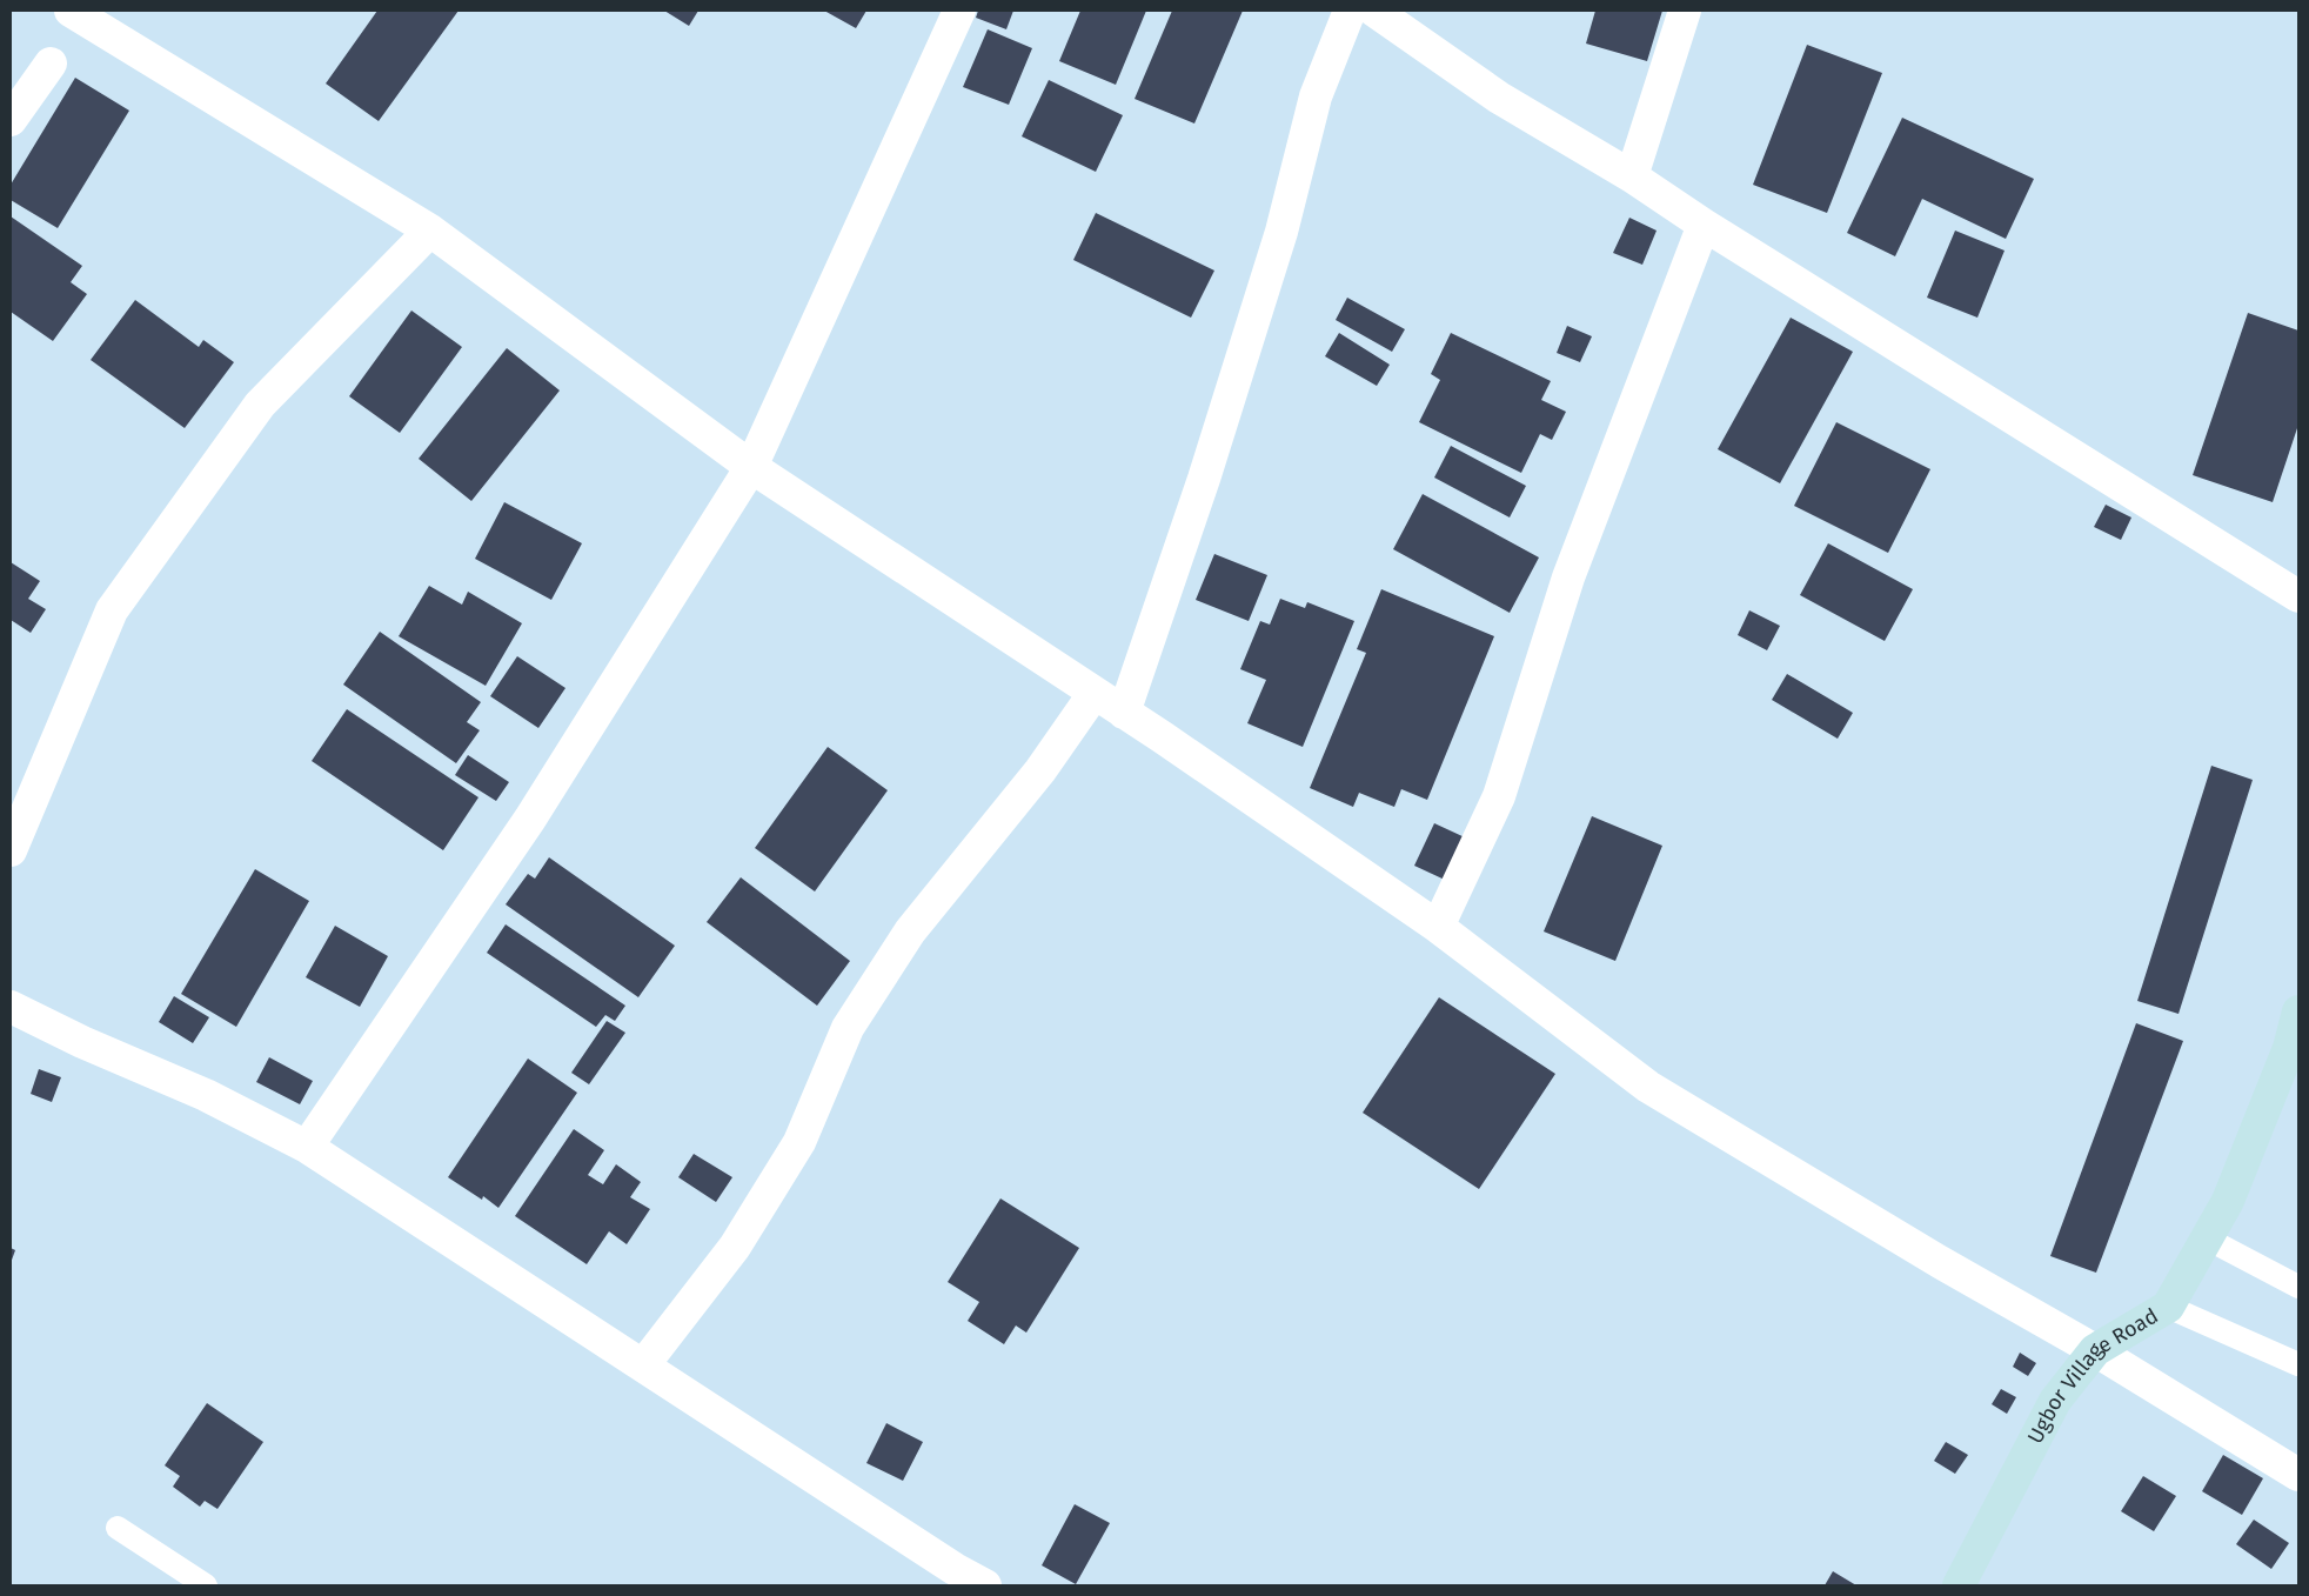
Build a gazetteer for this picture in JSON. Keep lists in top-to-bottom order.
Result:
{
  "streets": {
    "street": ["Ugbor Village Road"]
  }
}
